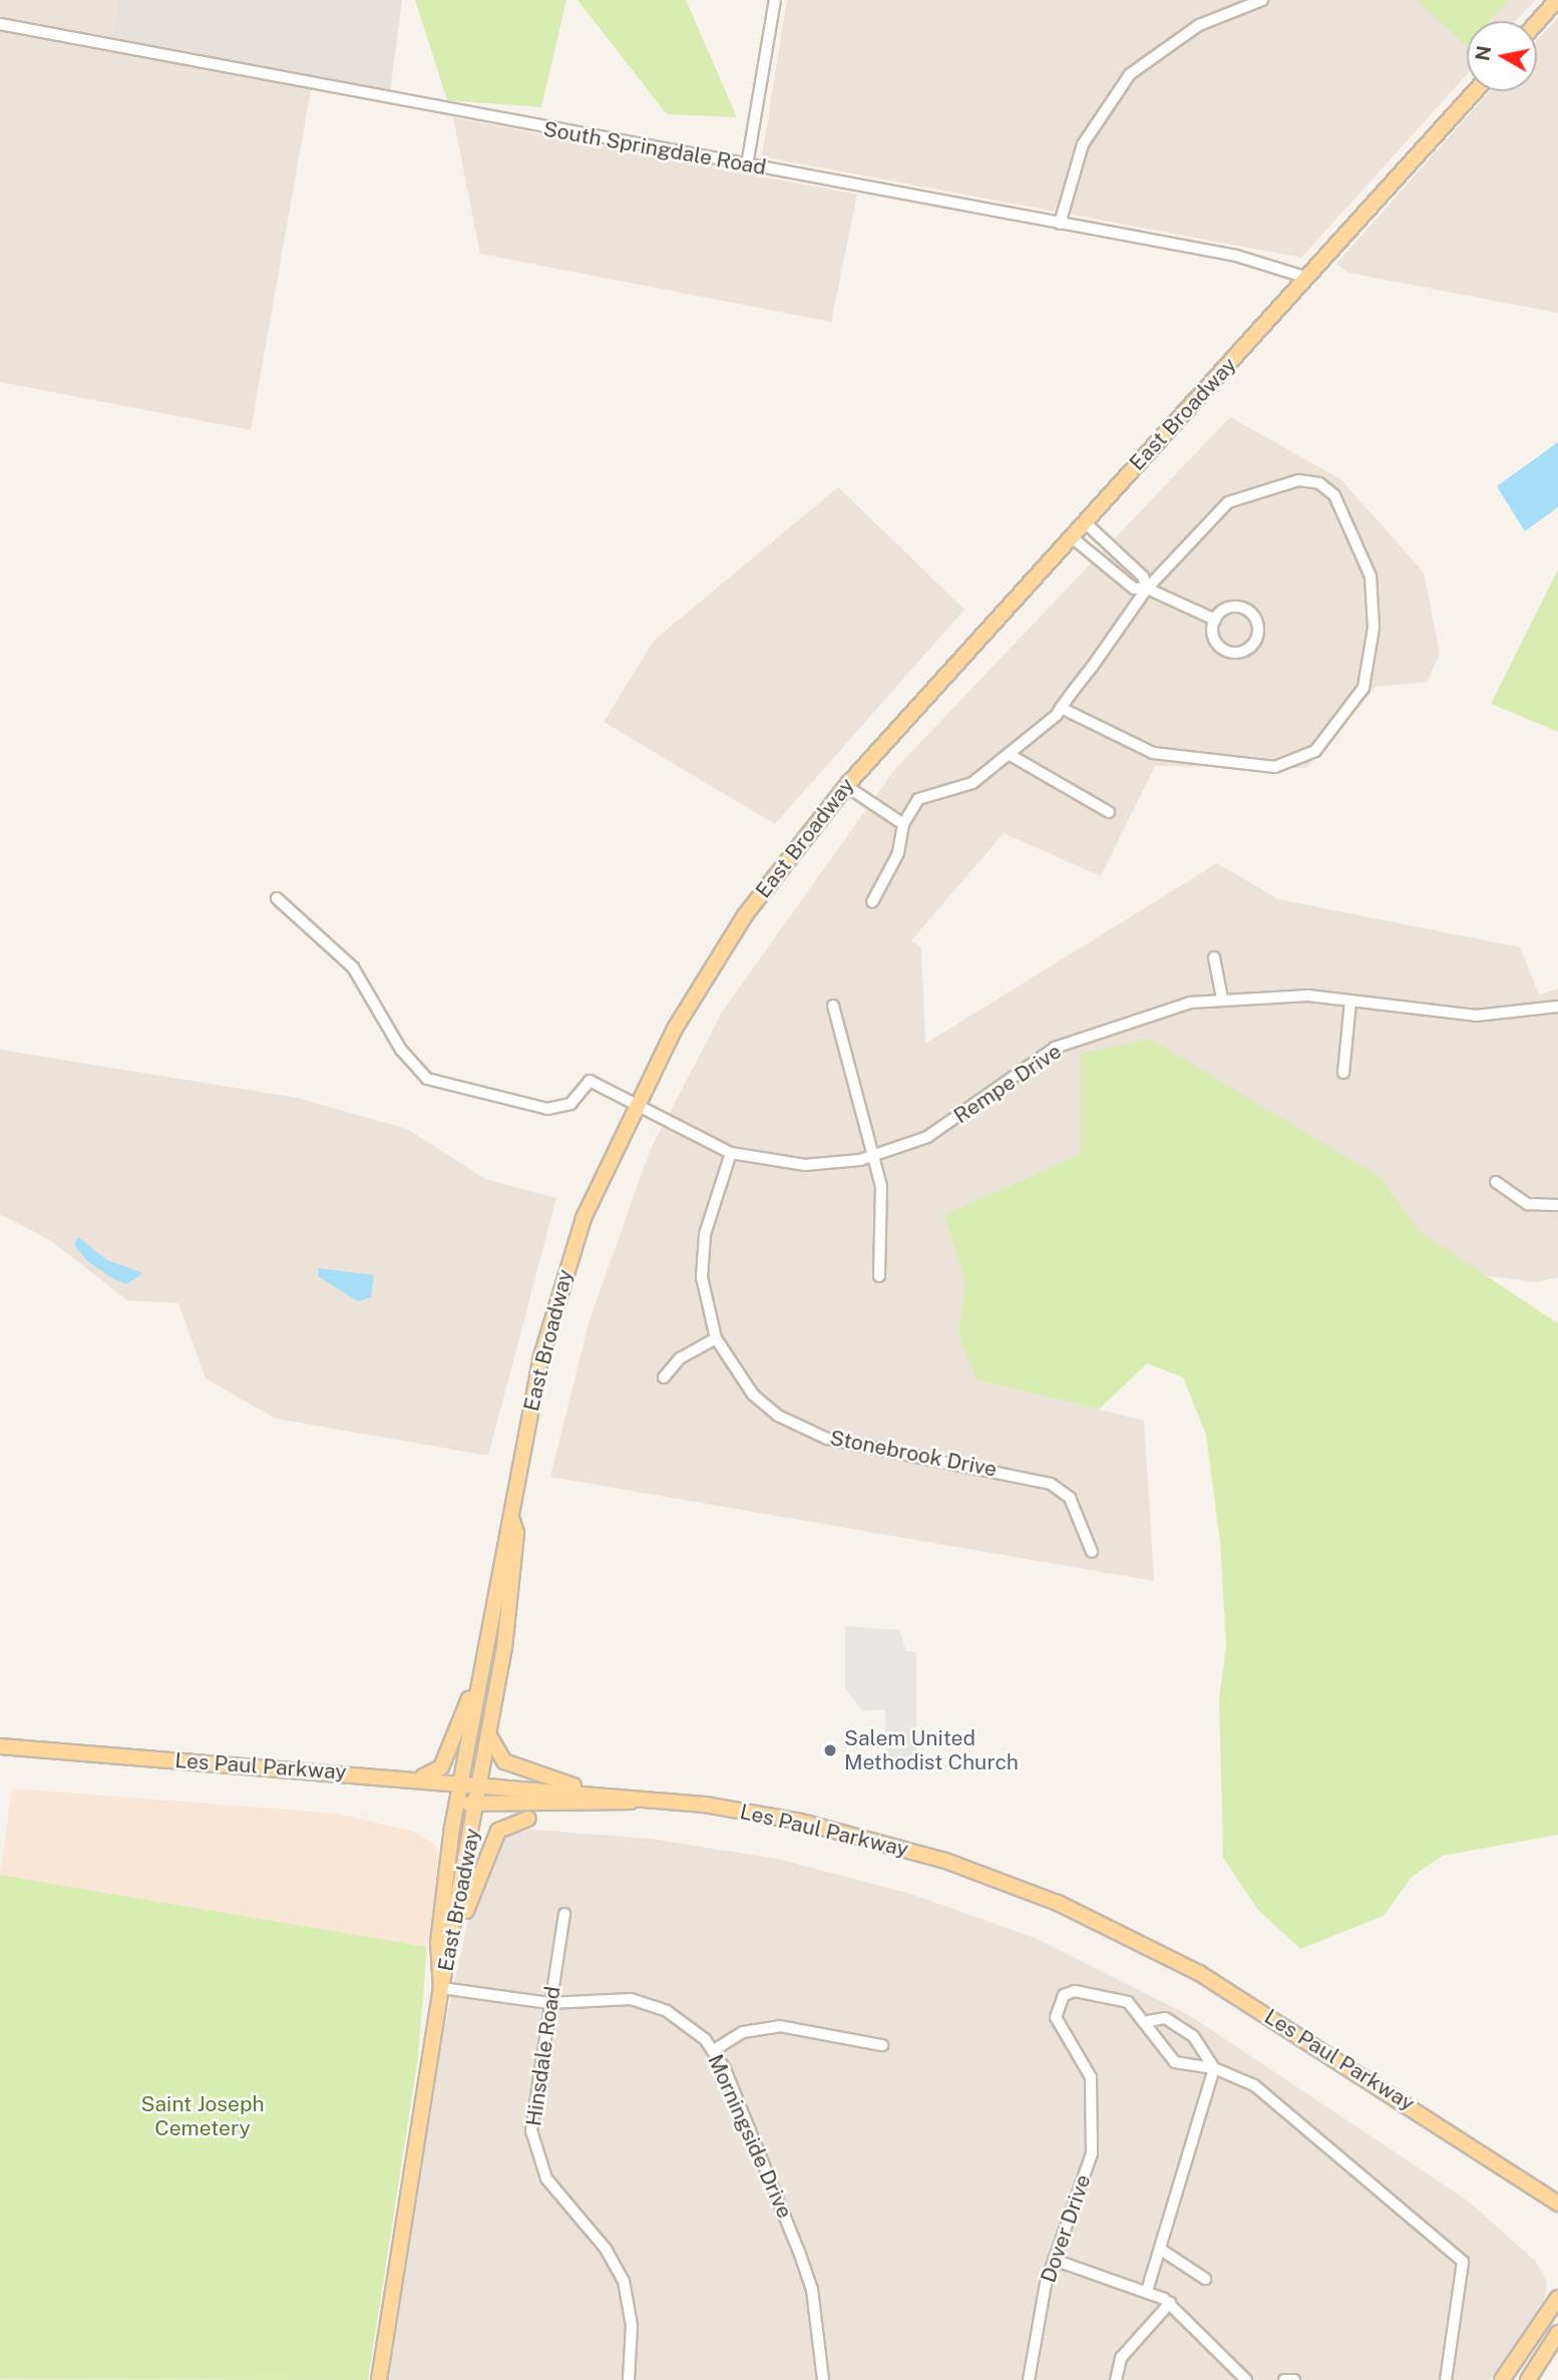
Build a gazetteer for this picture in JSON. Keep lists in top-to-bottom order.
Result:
{
  "streets": {
    "main road": ["East Broadway", "Les Paul Parkway"],
    "street": [
      "South Springdale Road",
      "Rempe Drive",
      "Stonebrook Drive",
      "Hinsdale Road",
      "Morningside Drive",
      "Dover Drive"
    ]
  },
  "crossings": [
    ["South Springdale Road", "East Broadway"],
    ["East Broadway", "Rempe Drive"],
    ["East Broadway", "Les Paul Parkway"],
    ["East Broadway", "Morningside Drive"],
    ["Rempe Drive", "Stonebrook Drive"],
    ["Hinsdale Road", "Morningside Drive"]
  ],
  "parks": ["Saint Joseph Cemetery"],
  "places": ["Salem United Methodist Church"],
  "north": "left"
}
